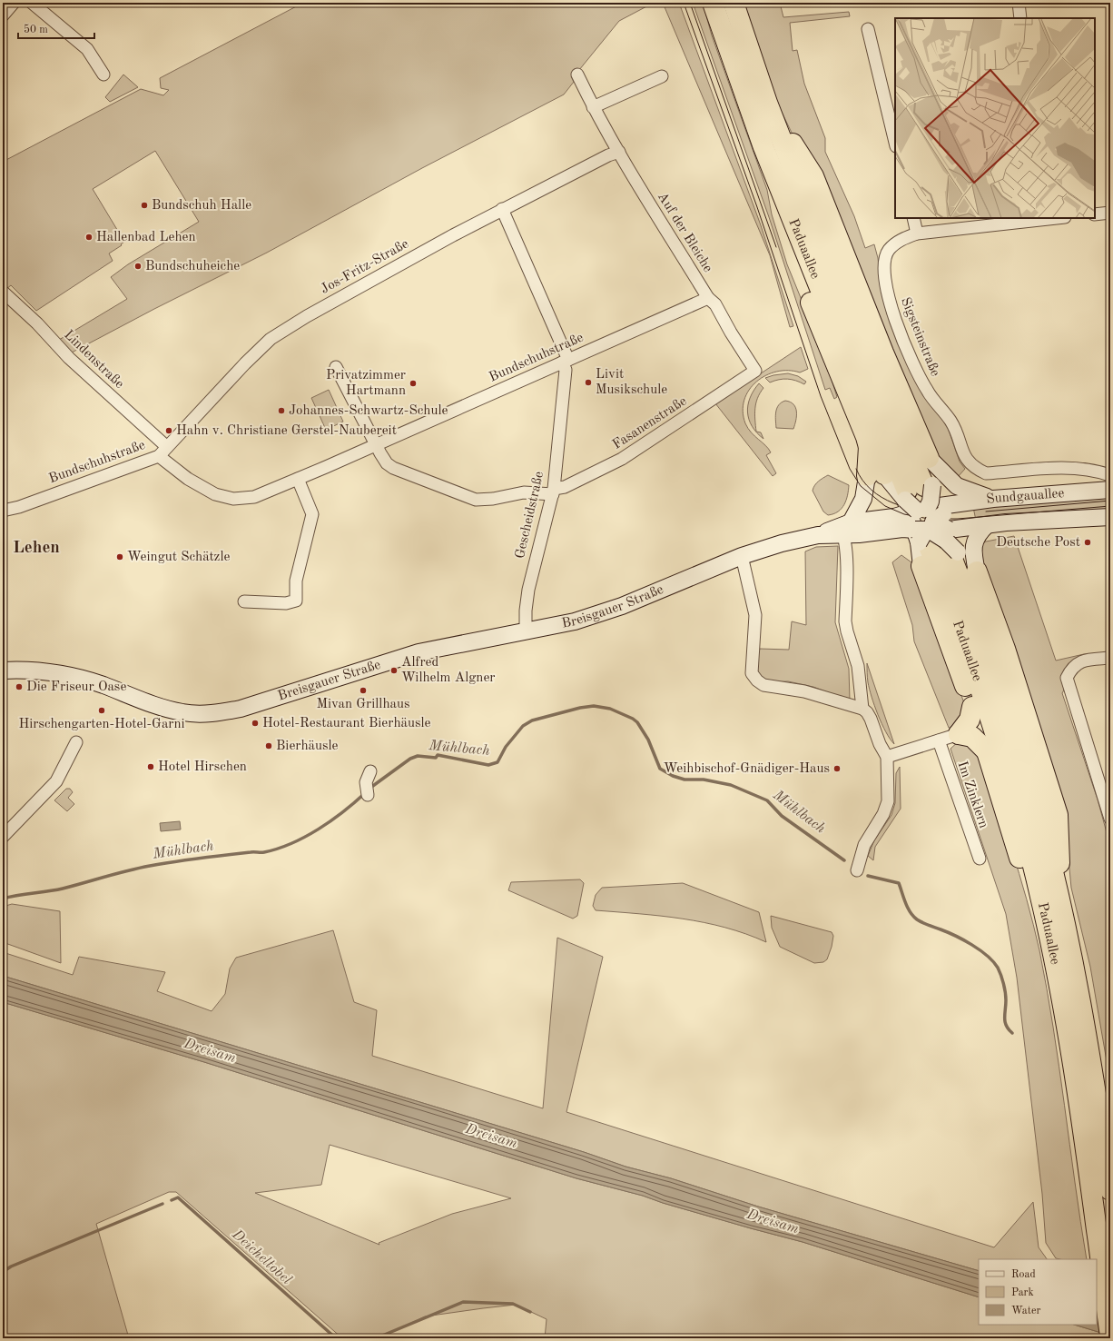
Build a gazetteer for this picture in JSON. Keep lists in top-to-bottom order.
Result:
{
  "streets": {
    "highway": ["Paduaallee"],
    "street": [
      "Auf der Bleiche",
      "Jos-Fritz-Straße",
      "Sigsteinstraße",
      "Bundschuhstraße",
      "Lindenstraße",
      "Fasanenstraße",
      "Sundgauallee",
      "Gescheidstraße",
      "Breisgauer Straße",
      "Im Zinklern"
    ]
  },
  "crossings": [
    ["Auf der Bleiche", "Jos-Fritz-Straße"],
    ["Auf der Bleiche", "Bundschuhstraße"],
    ["Auf der Bleiche", "Fasanenstraße"],
    ["Paduaallee", "Sundgauallee"],
    ["Paduaallee", "Breisgauer Straße"],
    ["Jos-Fritz-Straße", "Bundschuhstraße"],
    ["Jos-Fritz-Straße", "Lindenstraße"],
    ["Jos-Fritz-Straße", "Gescheidstraße"],
    ["Bundschuhstraße", "Lindenstraße"],
    ["Bundschuhstraße", "Fasanenstraße"],
    ["Bundschuhstraße", "Gescheidstraße"],
    ["Fasanenstraße", "Gescheidstraße"],
    ["Sundgauallee", "Breisgauer Straße"],
    ["Gescheidstraße", "Breisgauer Straße"]
  ],
  "districts": ["Lehen"],
  "water": ["Mühlbach", "Dreisam", "Deicheltobel"],
  "places": [
    "Bundschuh Halle",
    "Hallenbad Lehen",
    "Bundschuheiche",
    "Livit Musikschule",
    "Privatzimmer Hartmann",
    "Johannes-Schwartz-Schule",
    "Hahn v. Christiane Gerstel-Naubereit",
    "Deutsche Post",
    "Weingut Schätzle",
    "Alfred Wilhelm Algner",
    "Die Friseur Oase",
    "Mivan Grillhaus",
    "Hirschengarten-Hotel-Garni",
    "Hotel-Restaurant Bierhäusle",
    "Bierhäusle",
    "Hotel Hirschen",
    "Weihbischof-Gnädiger-Haus"
  ],
  "legend": ["Road", "Park", "Water"],
  "scale_bar": "50 m"
}
